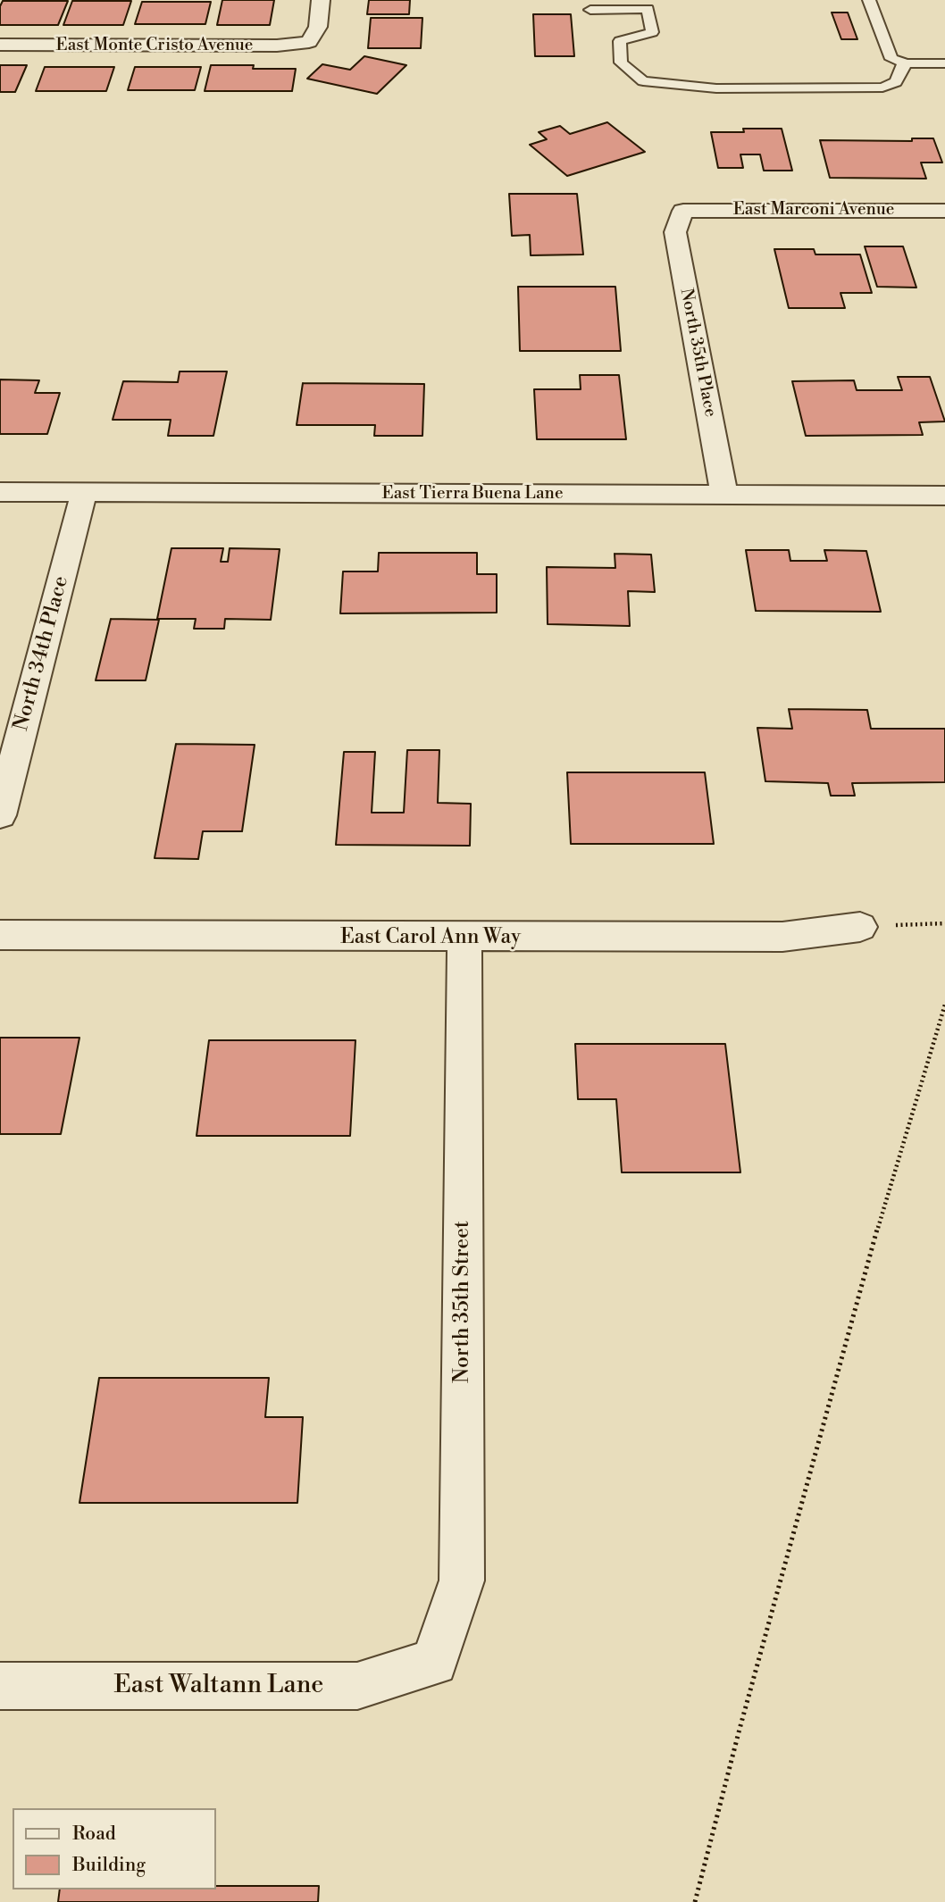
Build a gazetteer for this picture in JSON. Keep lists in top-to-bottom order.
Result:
{
  "streets": {
    "street": [
      "East Monte Cristo Avenue",
      "East Marconi Avenue",
      "North 35th Place",
      "East Tierra Buena Lane",
      "North 34th Place",
      "East Carol Ann Way",
      "North 35th Street",
      "East Waltann Lane"
    ]
  },
  "crossings": [
    ["East Marconi Avenue", "North 35th Place"],
    ["North 35th Place", "East Tierra Buena Lane"],
    ["East Tierra Buena Lane", "North 34th Place"],
    ["East Carol Ann Way", "North 35th Street"],
    ["North 35th Street", "East Waltann Lane"]
  ],
  "legend": ["Road", "Building"]
}
